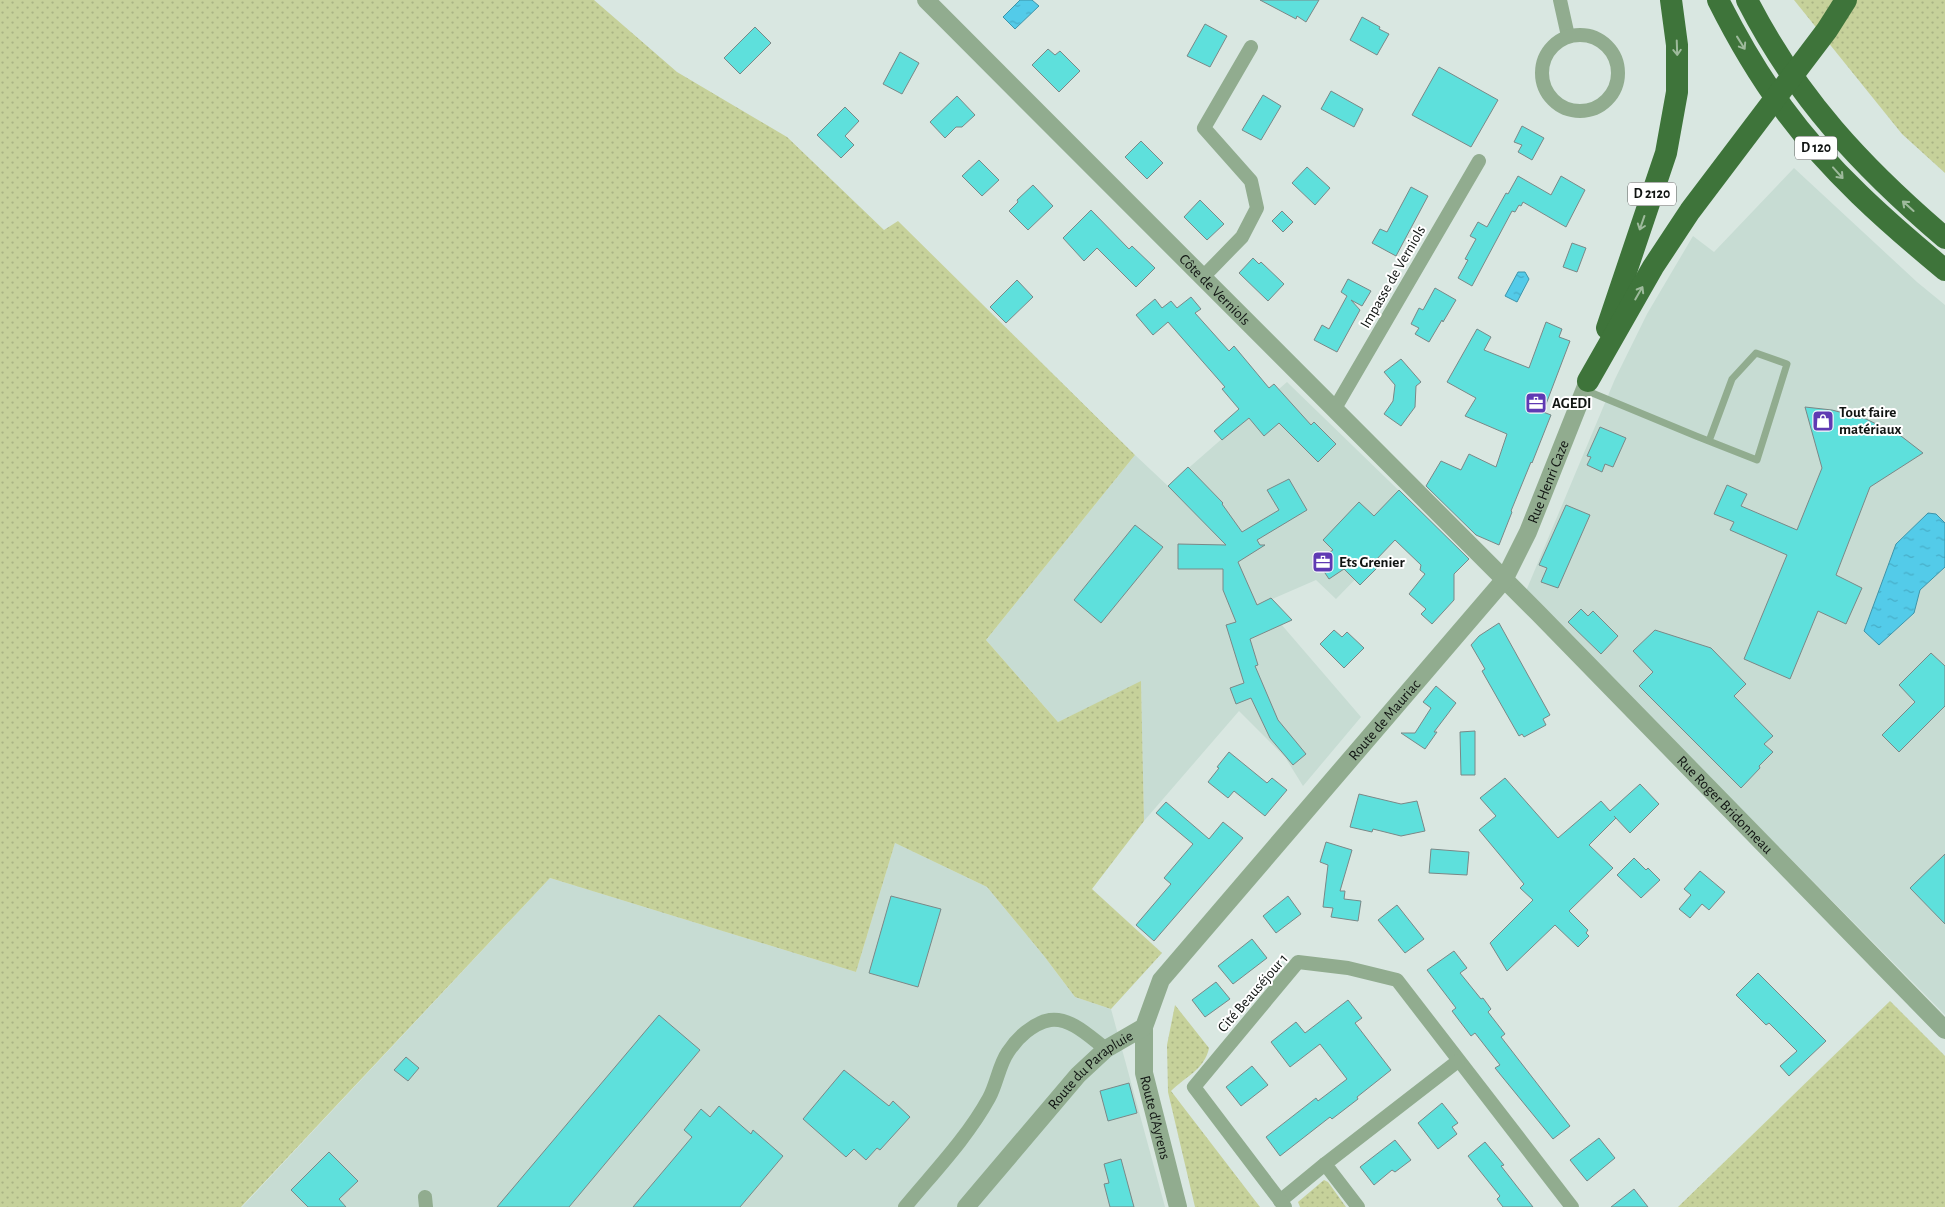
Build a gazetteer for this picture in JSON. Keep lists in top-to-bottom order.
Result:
{
  "streets": {
    "highway": ["D 120", "D 2120"],
    "street": [
      "Impasse de Verniols",
      "Côte de Verniols",
      "Rue Henri Caze",
      "Route de Mauriac",
      "Rue Roger Bridonneau",
      "Cité Beauséjour 1",
      "Route du Parapluie",
      "Route d'Ayrens"
    ]
  },
  "crossings": [
    ["D 2120", "Rue Henri Caze"],
    ["Impasse de Verniols", "Côte de Verniols"],
    ["Côte de Verniols", "Rue Henri Caze"],
    ["Côte de Verniols", "Route de Mauriac"],
    ["Côte de Verniols", "Rue Roger Bridonneau"],
    ["Rue Henri Caze", "Route de Mauriac"],
    ["Rue Henri Caze", "Rue Roger Bridonneau"],
    ["Route de Mauriac", "Rue Roger Bridonneau"],
    ["Route de Mauriac", "Route du Parapluie"],
    ["Route du Parapluie", "Route d'Ayrens"]
  ],
  "places": {
    "office": ["AGEDI", "Ets Grenier"],
    "shop": ["Tout faire matériaux"]
  }
}
